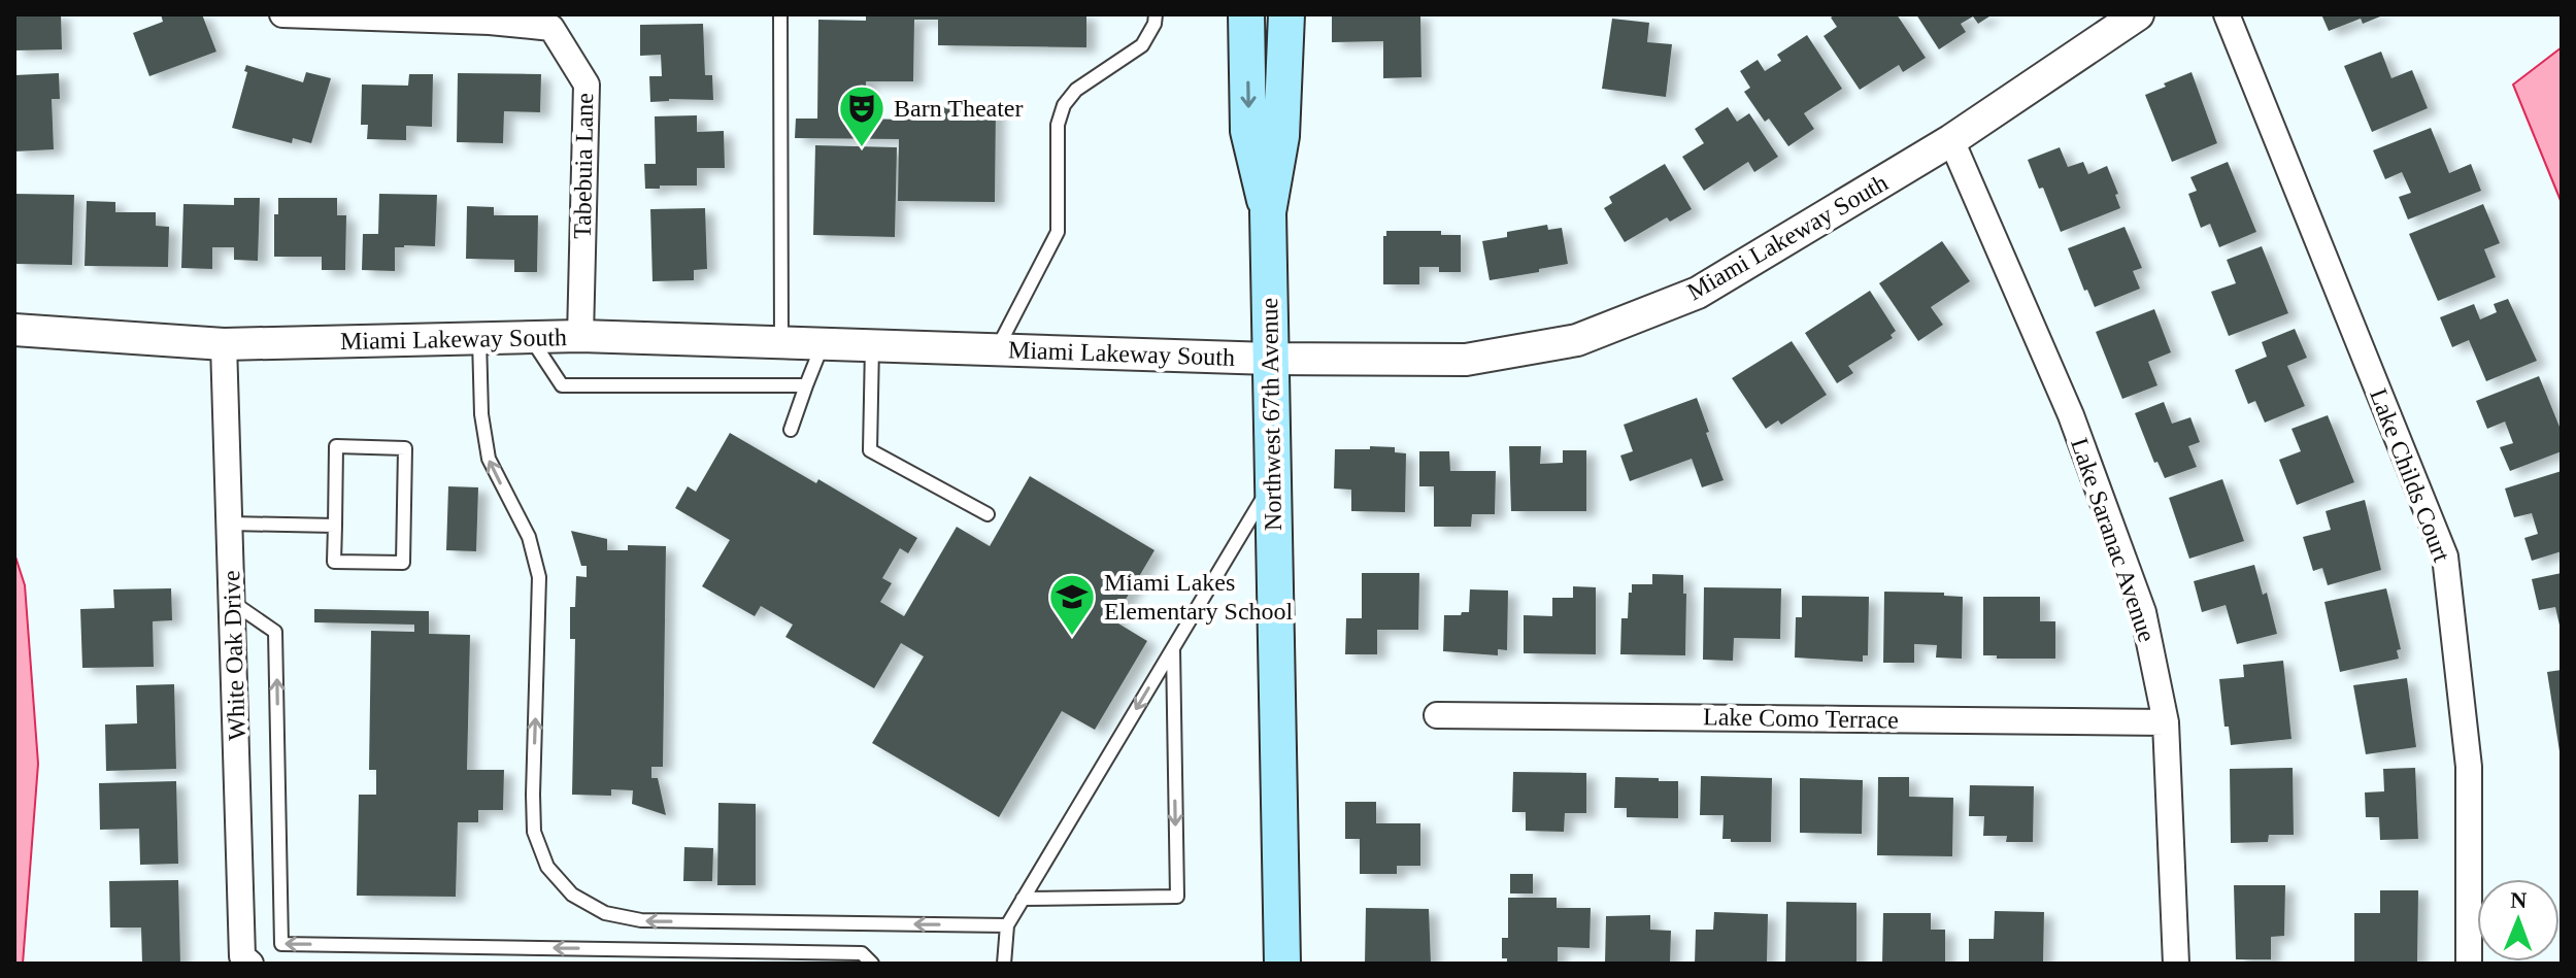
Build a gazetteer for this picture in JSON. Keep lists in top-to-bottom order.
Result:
{
  "streets": {
    "main road": ["Northwest 67th Avenue"],
    "street": [
      "Tabebuia Lane",
      "Miami Lakeway South",
      "Lake Childs Court",
      "Lake Saranac Avenue",
      "White Oak Drive",
      "Lake Como Terrace"
    ]
  },
  "crossings": [
    ["Tabebuia Lane", "Miami Lakeway South"],
    ["Miami Lakeway South", "Northwest 67th Avenue"],
    ["Miami Lakeway South", "Lake Saranac Avenue"],
    ["Miami Lakeway South", "White Oak Drive"],
    ["Lake Saranac Avenue", "Lake Como Terrace"]
  ],
  "places": {
    "theatre": ["Barn Theater"],
    "school or university": ["Miami Lakes Elementary School"]
  },
  "north": "top"
}
